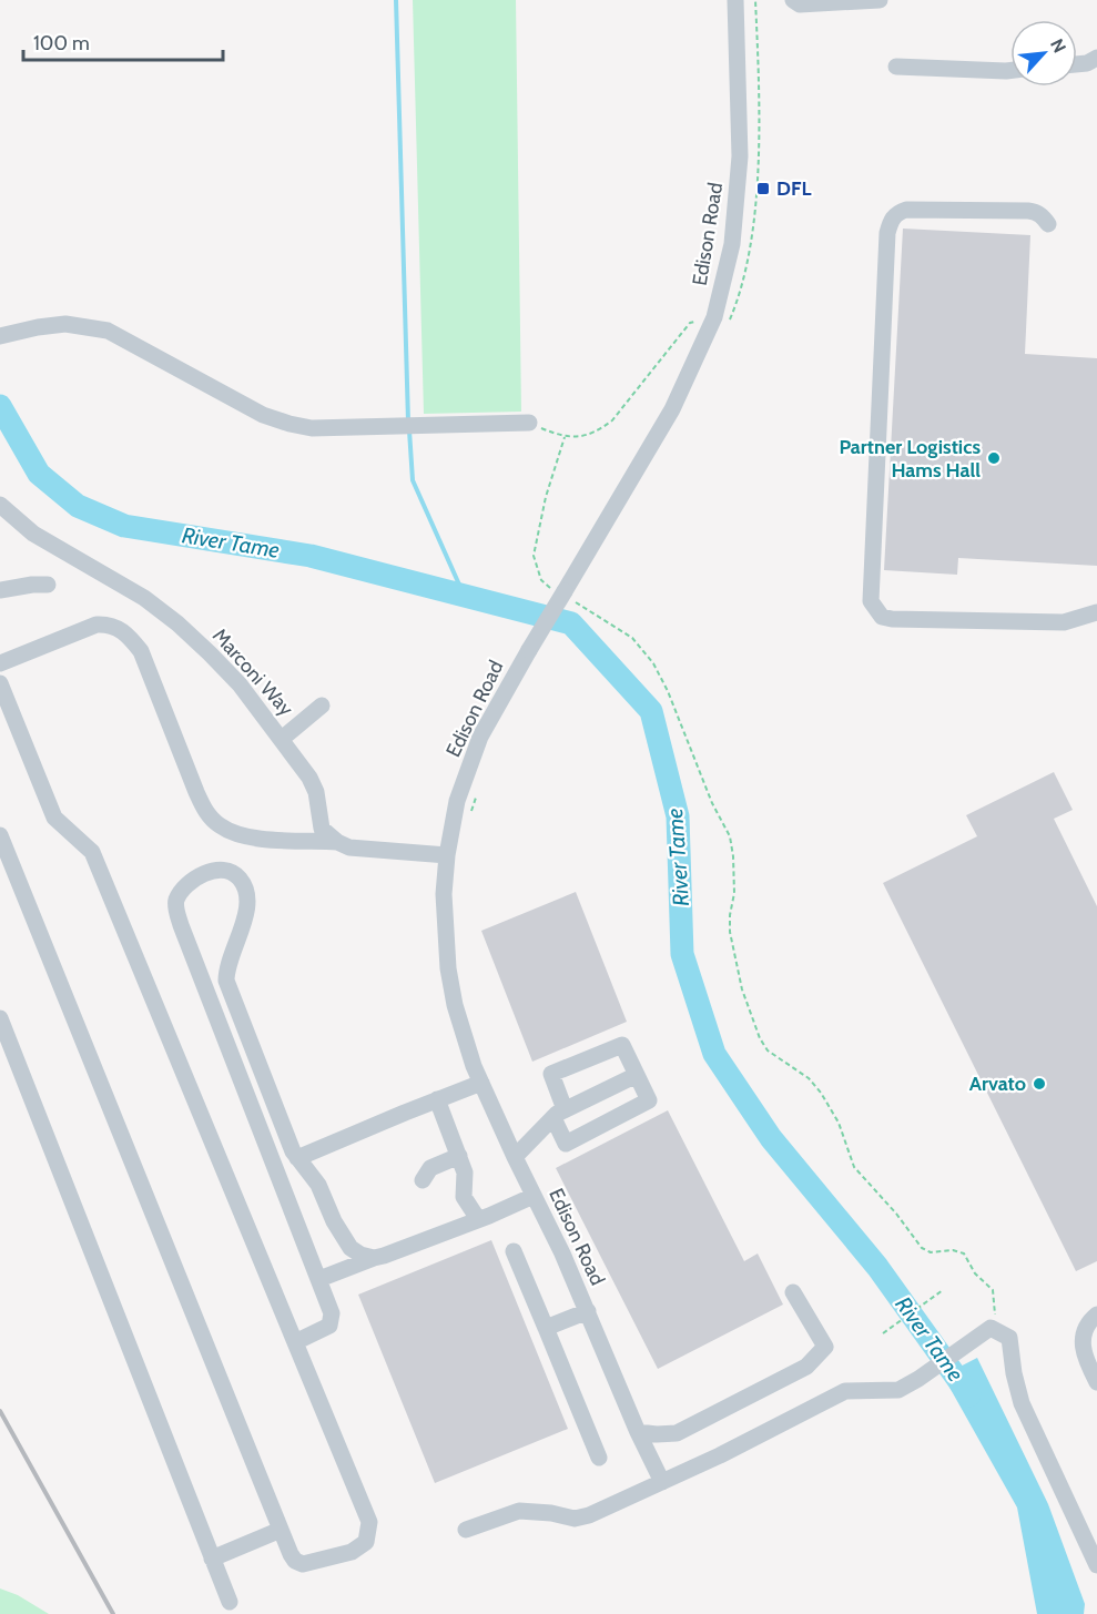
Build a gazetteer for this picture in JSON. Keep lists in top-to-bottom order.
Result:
{
  "streets": {
    "street": ["Edison Road", "Marconi Way"]
  },
  "water": ["River Tame"],
  "places": {
    "transit": ["DFL"],
    "other": ["Partner Logistics Hams Hall", "Arvato"]
  },
  "scale_bar": "100 m",
  "north": "top right"
}
